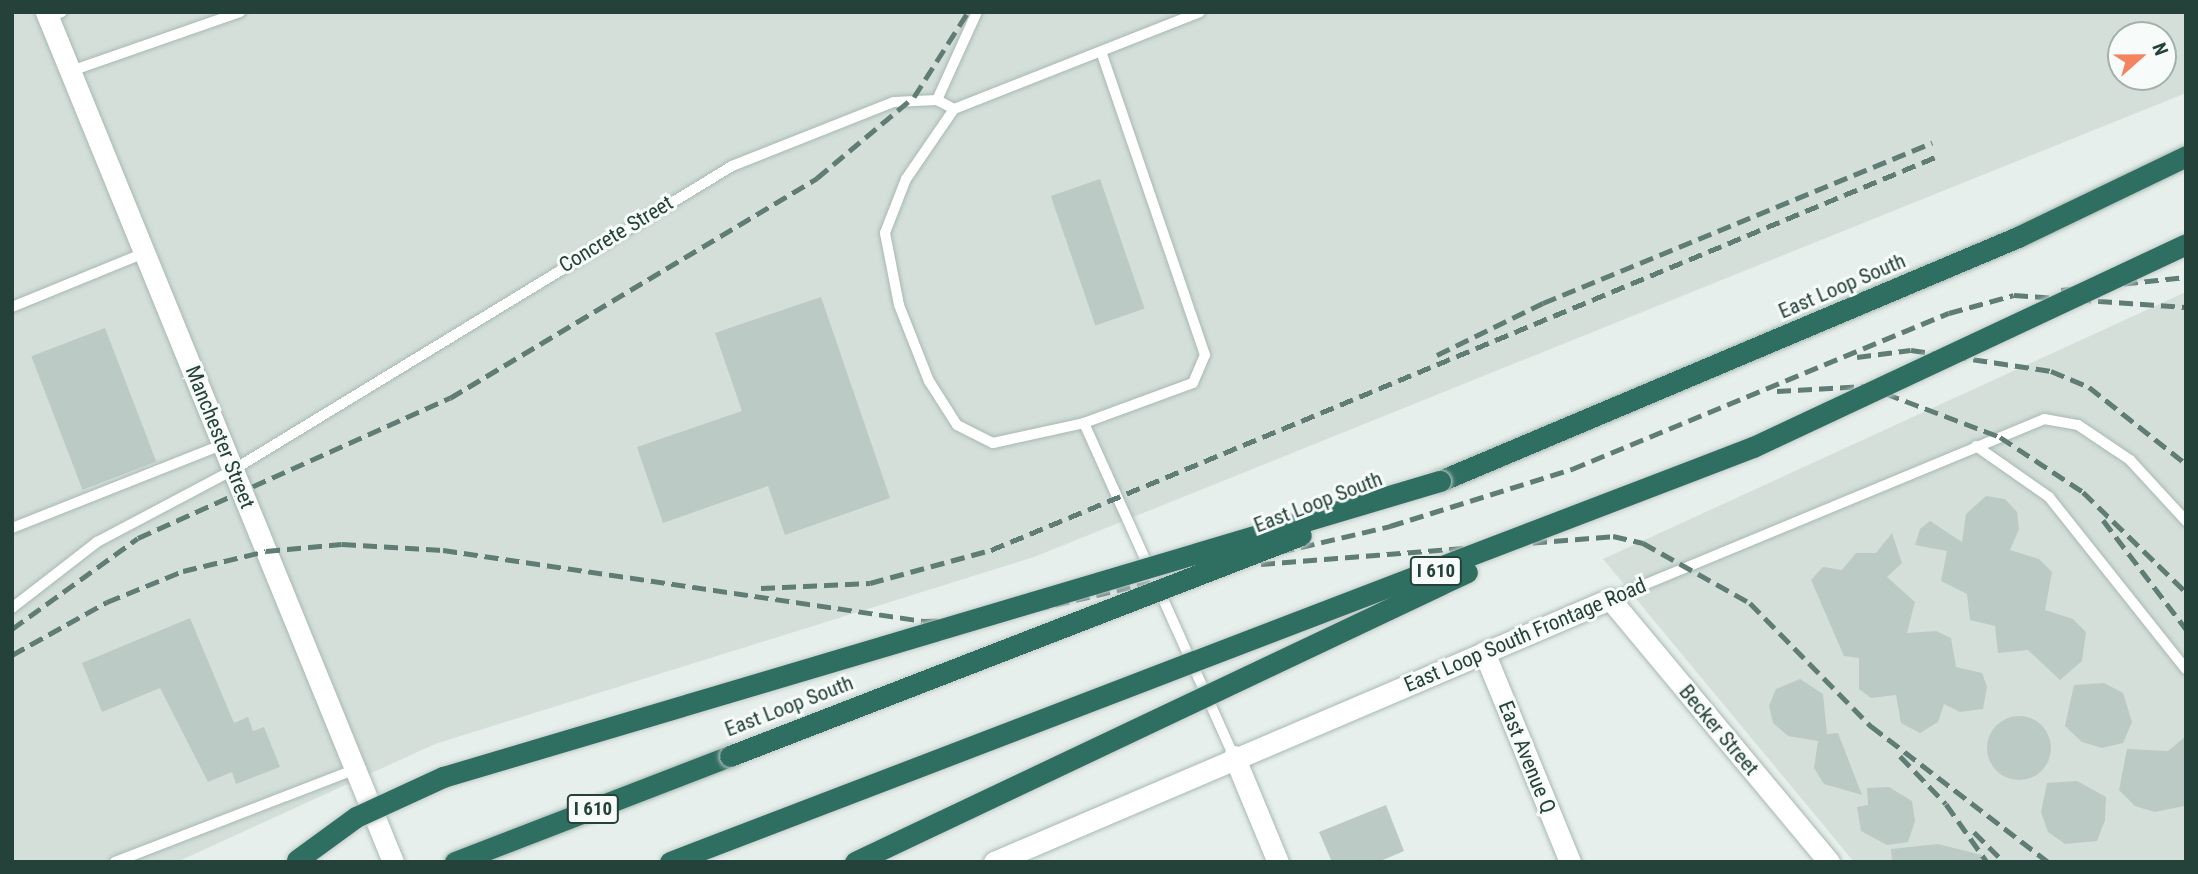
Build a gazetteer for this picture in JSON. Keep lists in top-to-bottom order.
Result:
{
  "streets": {
    "highway": ["East Loop South", "I 610"],
    "street": [
      "Manchester Street",
      "East Loop South Frontage Road",
      "Becker Street",
      "East Avenue Q"
    ],
    "lane": ["Concrete Street"]
  },
  "crossings": [
    ["Concrete Street", "Manchester Street"],
    ["East Loop South Frontage Road", "Becker Street"],
    ["East Loop South Frontage Road", "East Avenue Q"]
  ],
  "north": "right"
}
